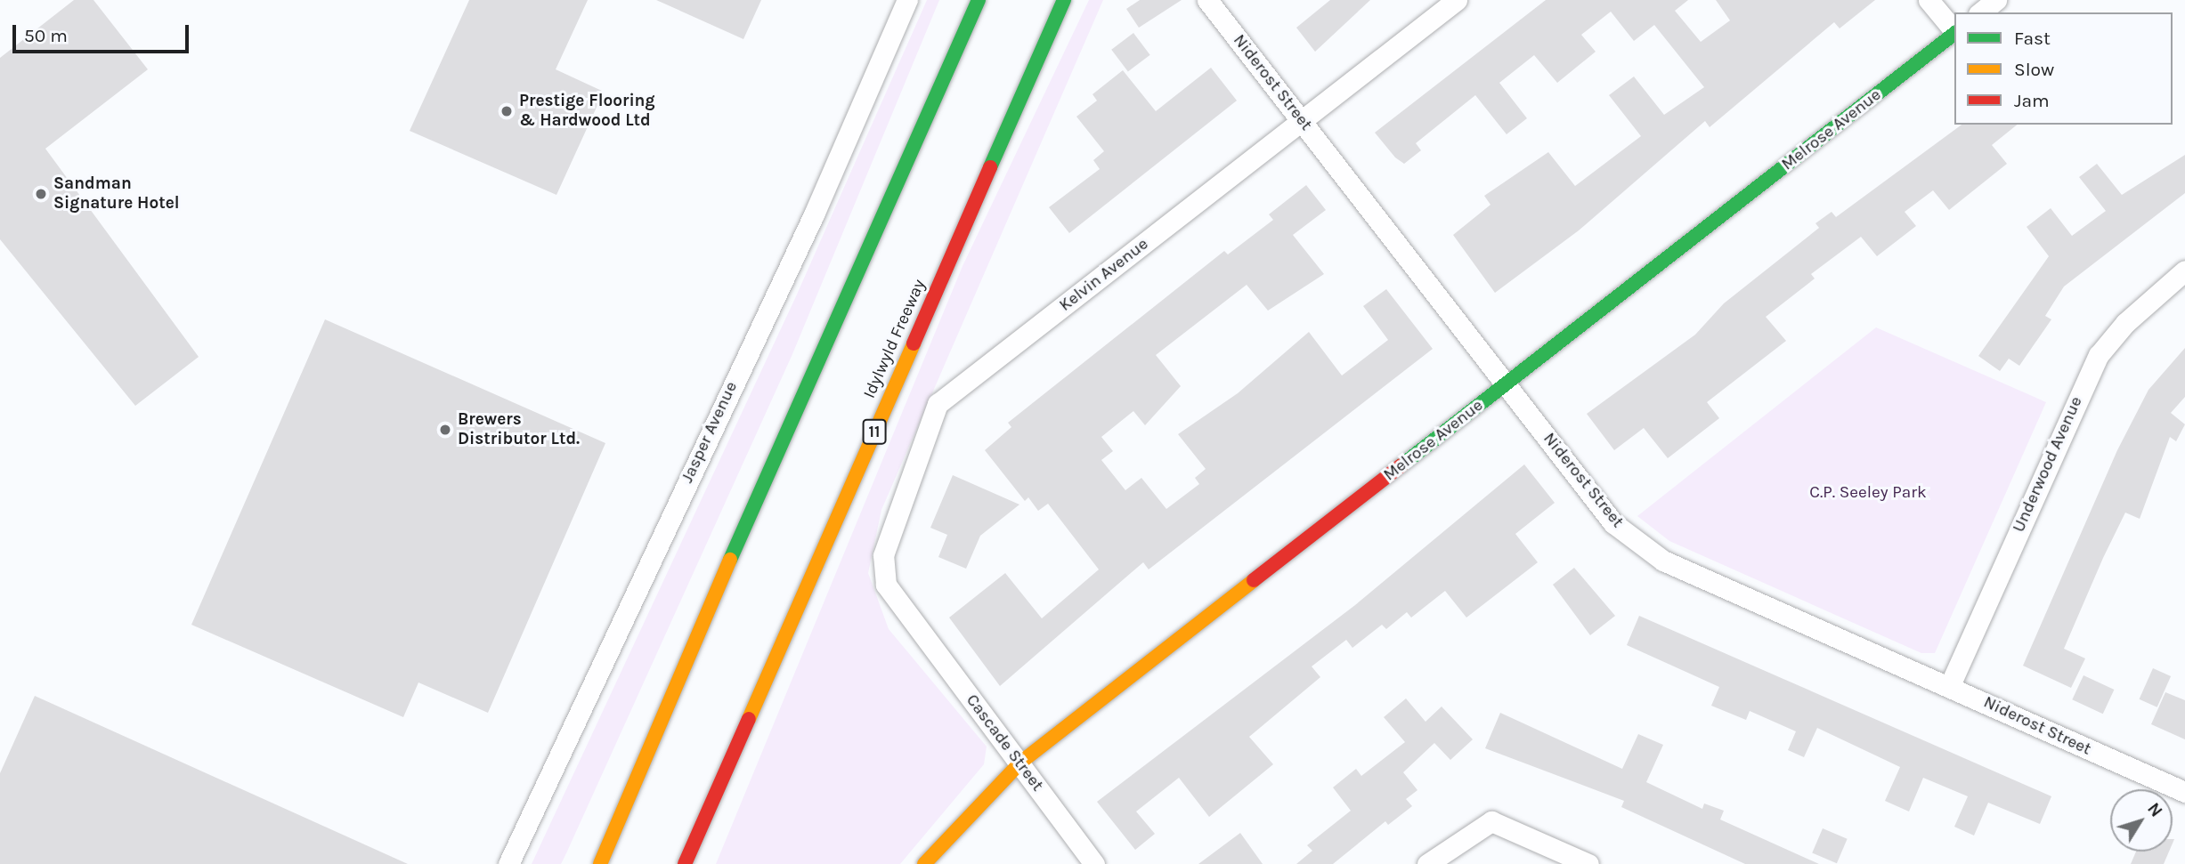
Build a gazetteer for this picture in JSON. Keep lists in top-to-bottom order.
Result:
{
  "streets": {
    "main road": ["Melrose Avenue", "Idylwyld Freeway", "11"],
    "street": [
      "Niderost Street",
      "Kelvin Avenue",
      "Jasper Avenue",
      "Underwood Avenue",
      "Cascade Street"
    ]
  },
  "crossings": [
    ["Niderost Street", "Melrose Avenue"],
    ["Niderost Street", "Kelvin Avenue"],
    ["Niderost Street", "Underwood Avenue"],
    ["Melrose Avenue", "Cascade Street"],
    ["Kelvin Avenue", "Cascade Street"]
  ],
  "parks": ["C.P. Seeley Park"],
  "places": ["Prestige Flooring & Hardwood Ltd", "Sandman Signature Hotel", "Brewers Distributor Ltd."],
  "legend": ["Fast", "Slow", "Jam"],
  "scale_bar": "50 m",
  "north": "top right"
}
